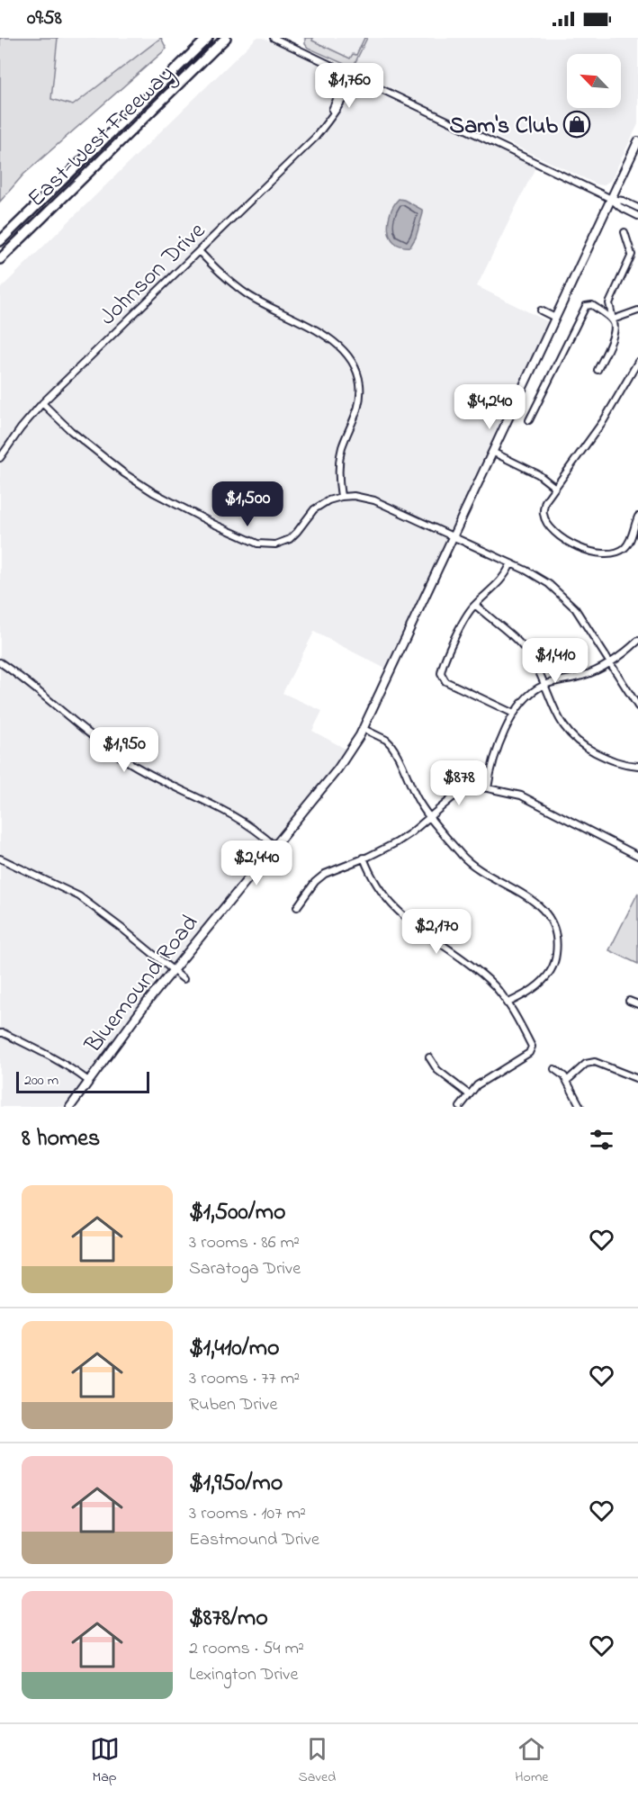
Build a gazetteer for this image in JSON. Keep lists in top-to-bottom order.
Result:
{
  "streets": {
    "highway": ["East-West Freeway"],
    "main road": ["Bluemound Road"],
    "street": ["Johnson Drive"]
  },
  "places": {
    "shop": ["Sam's Club"]
  },
  "scale_bar": "200 m",
  "north": "top left",
  "page": {
    "status": "09:58",
    "price": [
      "$1,760",
      "$4,240",
      "$1,500",
      "$1,410",
      "$1,950",
      "$878",
      "$2,440",
      "$2,170"
    ],
    "scale": "200 m",
    "heading": "8 homes",
    "list": [
      {
        "name": "$1,500/mo",
        "note": "3 rooms · 86 m² · Saratoga Drive"
      },
      {
        "name": "$1,410/mo",
        "note": "3 rooms · 77 m² · Ruben Drive"
      },
      {
        "name": "$1,950/mo",
        "note": "3 rooms · 107 m² · Eastmound Drive"
      },
      {
        "name": "$878/mo",
        "note": "2 rooms · 54 m² · Lexington Drive"
      }
    ],
    "tabs": ["Map", "Saved", "Home"]
  }
}
